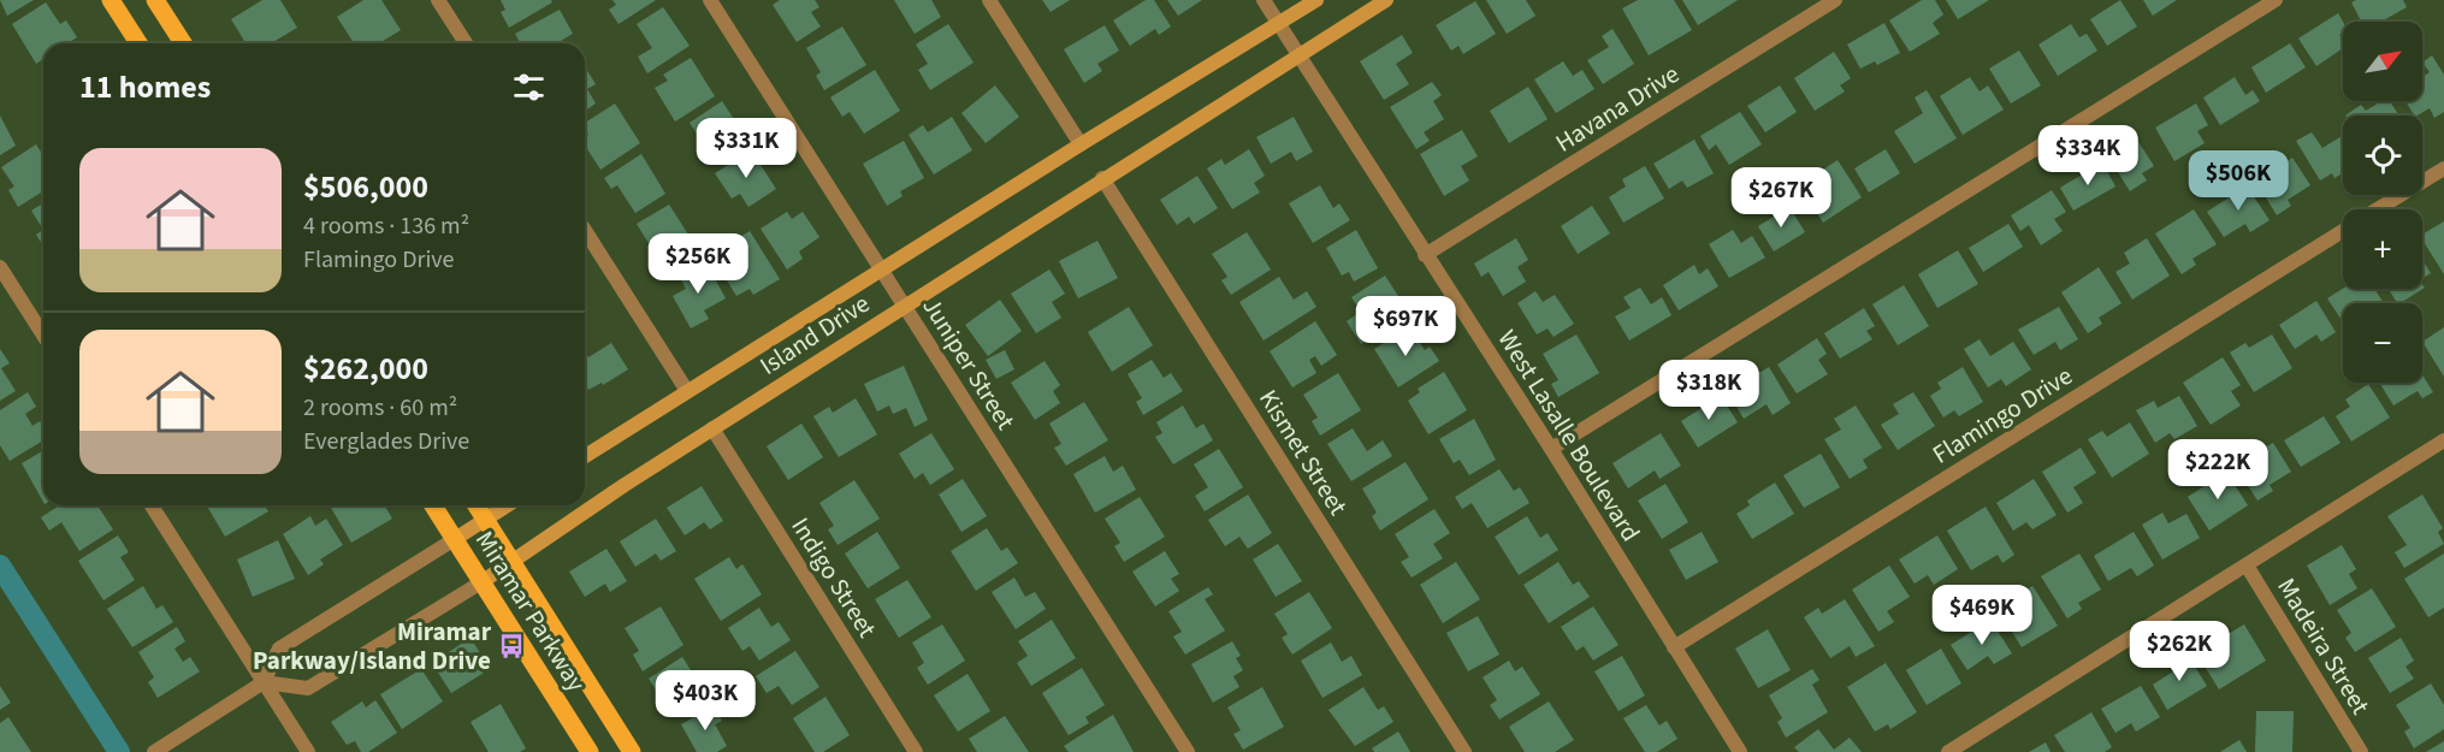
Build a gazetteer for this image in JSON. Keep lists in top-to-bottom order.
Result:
{
  "streets": {
    "main road": ["Miramar Parkway"],
    "street": [
      "Havana Drive",
      "Island Drive",
      "Juniper Street",
      "Flamingo Drive",
      "West Lasalle Boulevard",
      "Kismet Street",
      "Indigo Street",
      "Madeira Street"
    ]
  },
  "crossings": [
    ["Havana Drive", "West Lasalle Boulevard"],
    ["Island Drive", "Juniper Street"],
    ["Island Drive", "West Lasalle Boulevard"],
    ["Island Drive", "Kismet Street"],
    ["Island Drive", "Indigo Street"],
    ["Island Drive", "Miramar Parkway"],
    ["Flamingo Drive", "West Lasalle Boulevard"]
  ],
  "places": {
    "bus stop": ["Miramar Parkway/Island Drive"]
  },
  "north": "top right",
  "page": {
    "map_buttons": ["+", "−"],
    "heading": "11 homes",
    "price": [
      "$331K",
      "$334K",
      "$506K",
      "$267K",
      "$256K",
      "$697K",
      "$318K",
      "$222K",
      "$469K",
      "$262K",
      "$403K"
    ],
    "list": [
      {
        "name": "$506,000",
        "note": "4 rooms · 136 m² · Flamingo Drive"
      },
      {
        "name": "$262,000",
        "note": "2 rooms · 60 m² · Everglades Drive"
      }
    ]
  }
}
